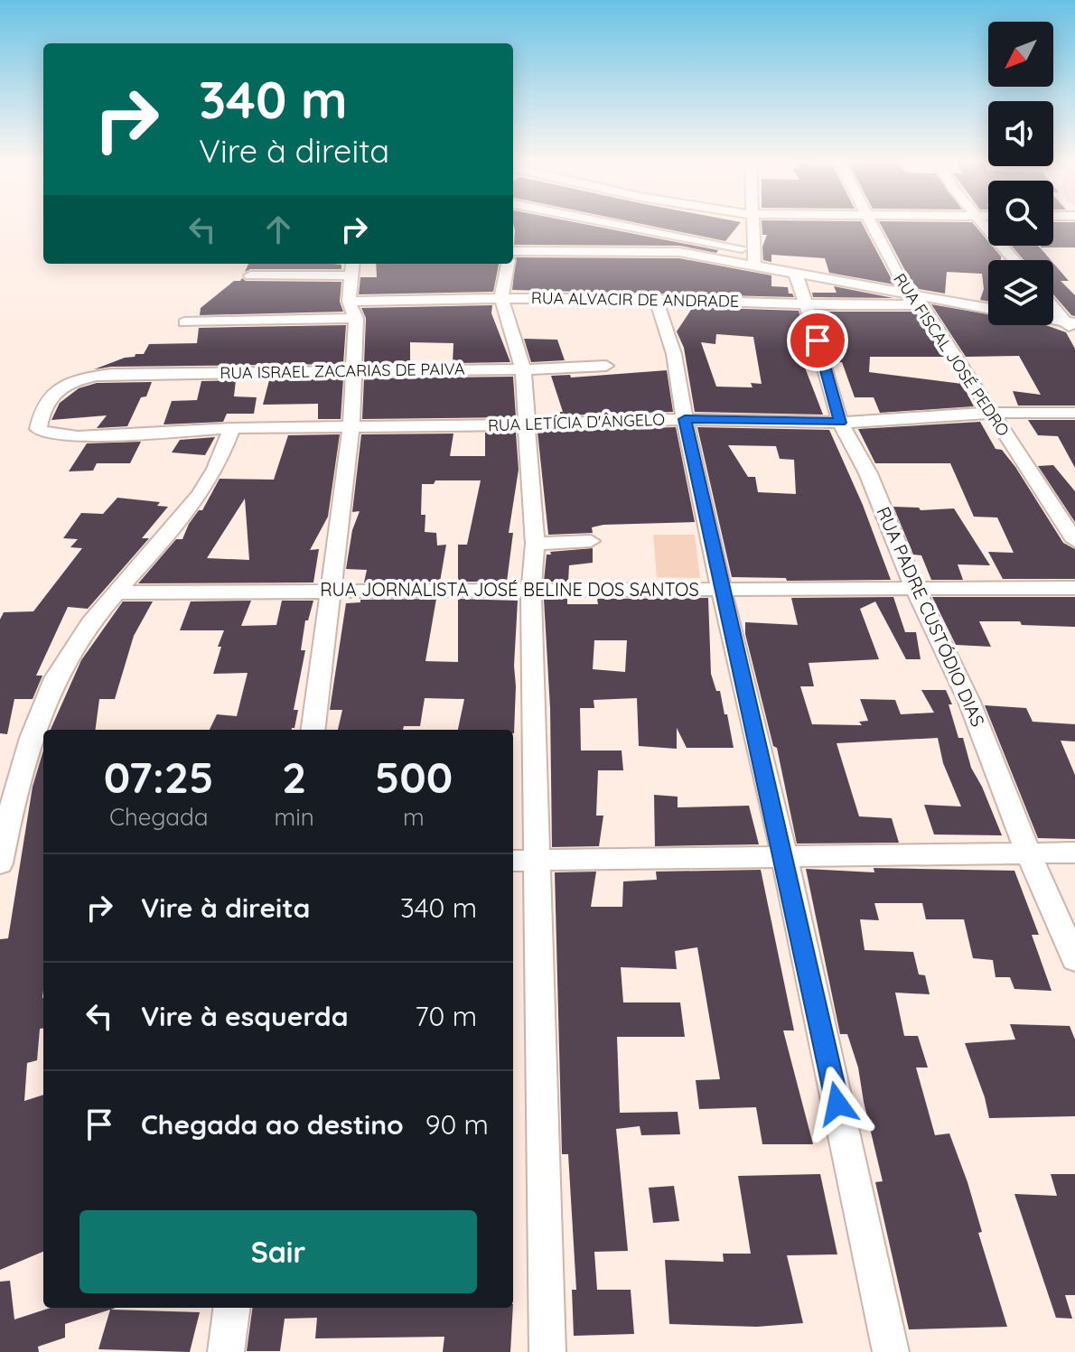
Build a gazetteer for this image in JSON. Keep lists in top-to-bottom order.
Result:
{
  "streets": {
    "street": [
      "RUA ALVACIR DE ANDRADE",
      "RUA FISCAL JOSÉ PEDRO",
      "RUA ISRAEL ZACARIAS DE PAIVA",
      "RUA LETÍCIA D'ÂNGELO",
      "RUA JORNALISTA JOSÉ BELINE DOS SANTOS",
      "RUA PADRE CUSTÓDIO DIAS"
    ]
  },
  "crossings": [
    ["RUA ALVACIR DE ANDRADE", "RUA FISCAL JOSÉ PEDRO"],
    ["RUA ALVACIR DE ANDRADE", "RUA PADRE CUSTÓDIO DIAS"],
    ["RUA FISCAL JOSÉ PEDRO", "RUA LETÍCIA D'ÂNGELO"],
    ["RUA ISRAEL ZACARIAS DE PAIVA", "RUA LETÍCIA D'ÂNGELO"],
    ["RUA LETÍCIA D'ÂNGELO", "RUA PADRE CUSTÓDIO DIAS"],
    ["RUA JORNALISTA JOSÉ BELINE DOS SANTOS", "RUA PADRE CUSTÓDIO DIAS"]
  ],
  "north": "bottom left",
  "page": {
    "turn": ["340 m", "Vire à direita"],
    "eta": [
      "07:25",
      "Chegada",
      "2",
      "min",
      "500",
      "m"
    ],
    "list": [
      {
        "name": "Vire à direita",
        "value": "340 m"
      },
      {
        "name": "Vire à esquerda",
        "value": "70 m"
      },
      {
        "name": "Chegada ao destino",
        "value": "90 m"
      }
    ],
    "buttons": "Sair"
  }
}
